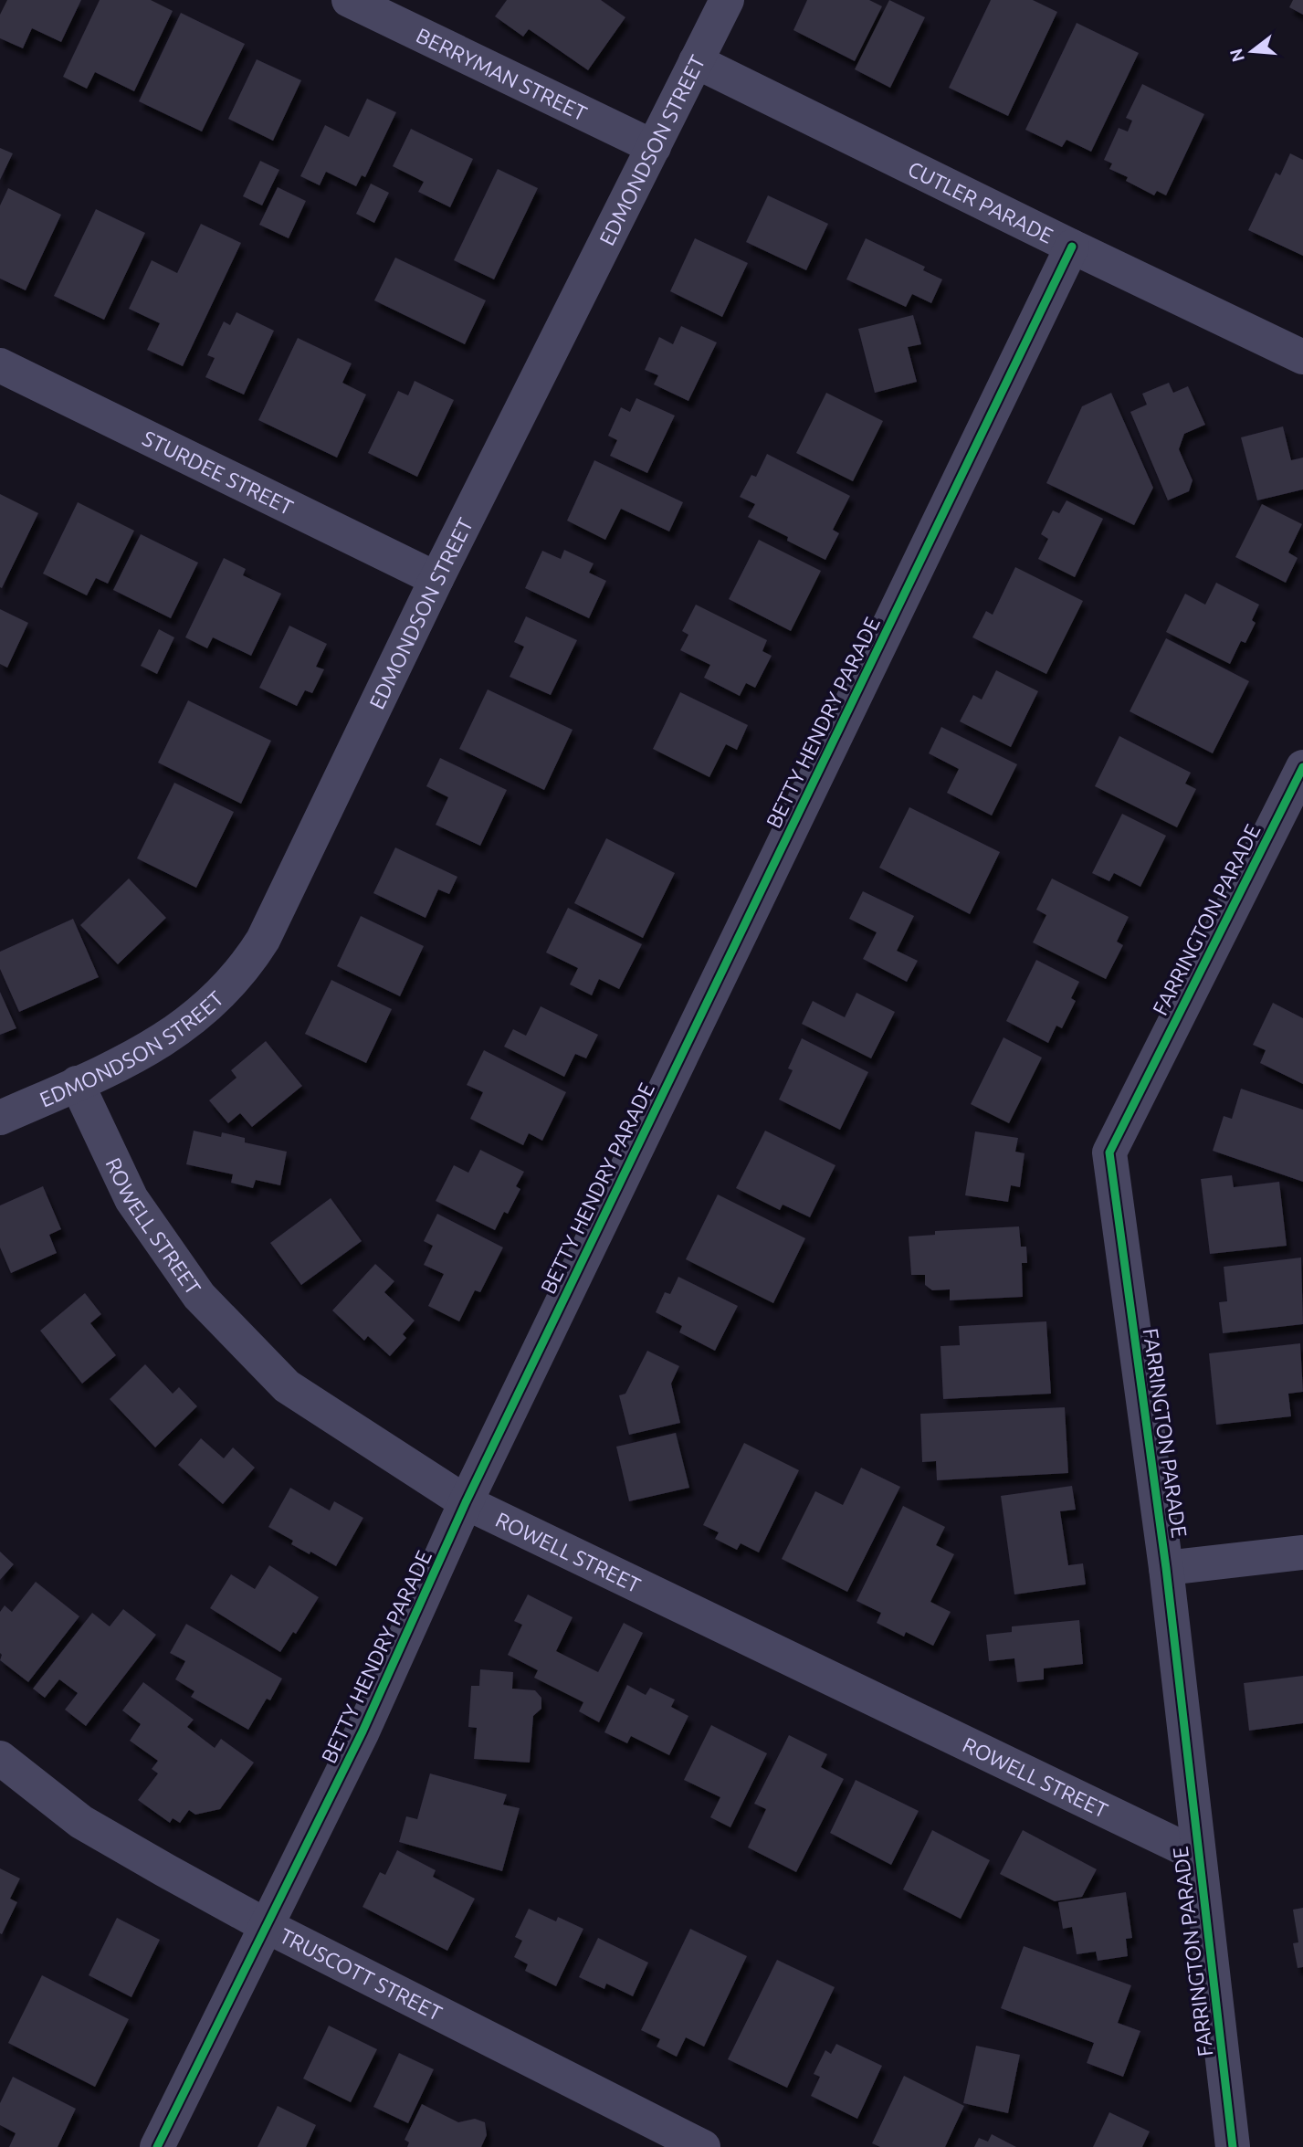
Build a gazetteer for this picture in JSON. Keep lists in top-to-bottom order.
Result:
{
  "streets": {
    "street": [
      "BERRYMAN STREET",
      "EDMONDSON STREET",
      "CUTLER PARADE",
      "STURDEE STREET",
      "BETTY HENDRY PARADE",
      "FARRINGTON PARADE",
      "ROWELL STREET",
      "TRUSCOTT STREET"
    ]
  },
  "crossings": [
    ["BERRYMAN STREET", "EDMONDSON STREET"],
    ["EDMONDSON STREET", "CUTLER PARADE"],
    ["EDMONDSON STREET", "STURDEE STREET"],
    ["EDMONDSON STREET", "ROWELL STREET"],
    ["CUTLER PARADE", "BETTY HENDRY PARADE"],
    ["BETTY HENDRY PARADE", "ROWELL STREET"],
    ["BETTY HENDRY PARADE", "TRUSCOTT STREET"],
    ["FARRINGTON PARADE", "ROWELL STREET"]
  ],
  "north": "left"
}
